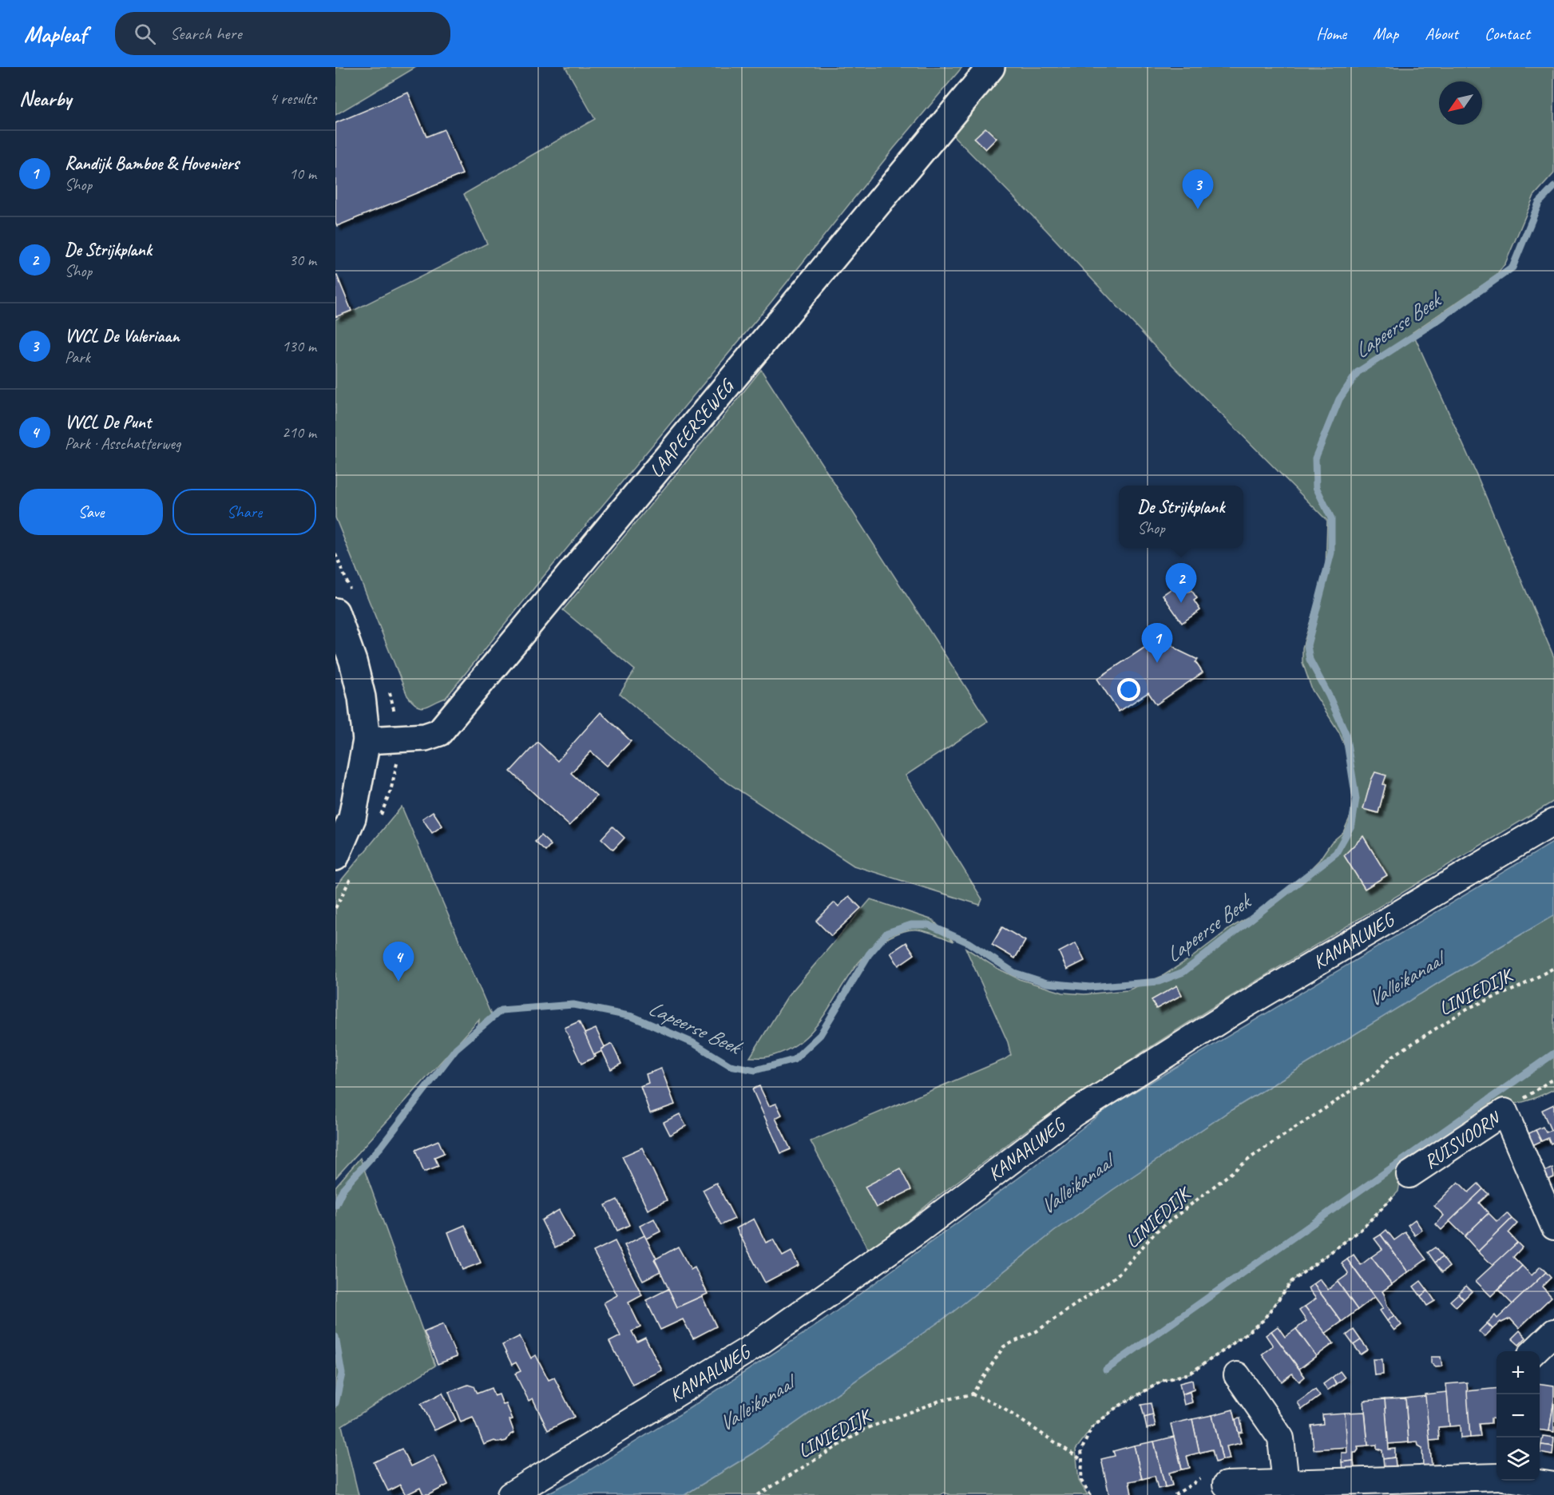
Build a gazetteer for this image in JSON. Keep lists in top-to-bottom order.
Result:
{
  "streets": {
    "street": ["LAAPEERSEWEG", "KANAALWEG", "RUISVOORN"],
    "path": ["LINIEDIJK"]
  },
  "water": ["Lapeerse Beek", "Valleikanaal"],
  "north": "bottom left",
  "page": {
    "header": "Mapleaf",
    "search": "Search here",
    "nav": [
      "Home",
      "Map",
      "About",
      "Contact"
    ],
    "heading": ["Nearby", "4 results"],
    "list": [
      {
        "mark": "1",
        "name": "Randijk Bamboe & Hoveniers",
        "note": "Shop",
        "value": "10 m"
      },
      {
        "mark": "2",
        "name": "De Strijkplank",
        "note": "Shop",
        "value": "30 m"
      },
      {
        "mark": "3",
        "name": "VVCL De Valeriaan",
        "note": "Park",
        "value": "130 m"
      },
      {
        "mark": "4",
        "name": "VVCL De Punt",
        "note": "Park · Asschatterweg",
        "value": "210 m"
      }
    ],
    "pins": [
      "3",
      "2",
      "1",
      "4"
    ],
    "buttons": ["Save", "Share"],
    "popup": ["De Strijkplank", "Shop"],
    "map_buttons": ["+", "−"]
  }
}
